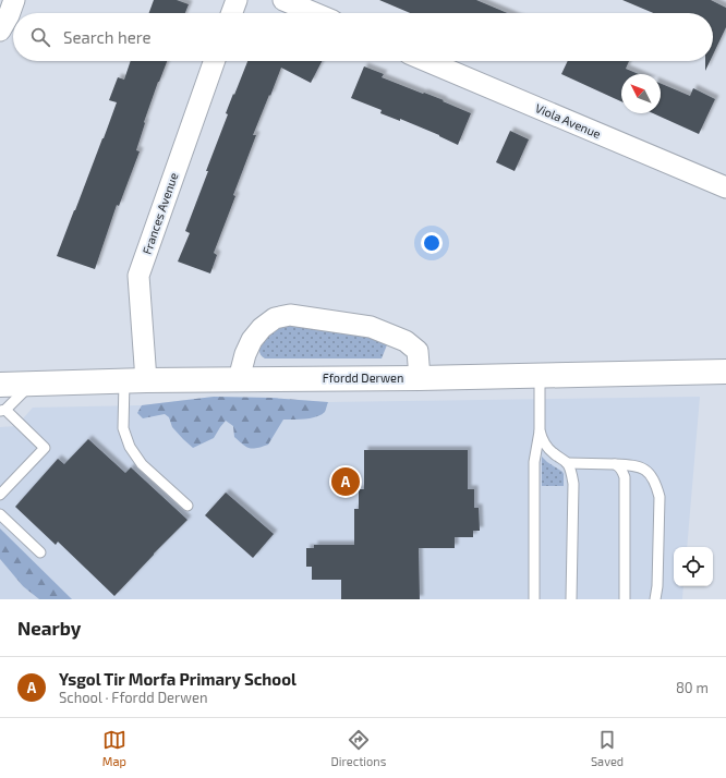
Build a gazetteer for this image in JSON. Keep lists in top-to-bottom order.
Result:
{
  "streets": {
    "street": ["Viola Avenue", "Frances Avenue", "Ffordd Derwen"]
  },
  "crossings": [
    ["Frances Avenue", "Ffordd Derwen"]
  ],
  "north": "top left",
  "page": {
    "search": "Search here",
    "pins": "A",
    "heading": "Nearby",
    "list": [
      {
        "mark": "A",
        "name": "Ysgol Tir Morfa Primary School",
        "note": "School · Ffordd Derwen",
        "value": "80 m"
      }
    ],
    "nav": ["Map", "Directions", "Saved"]
  }
}
